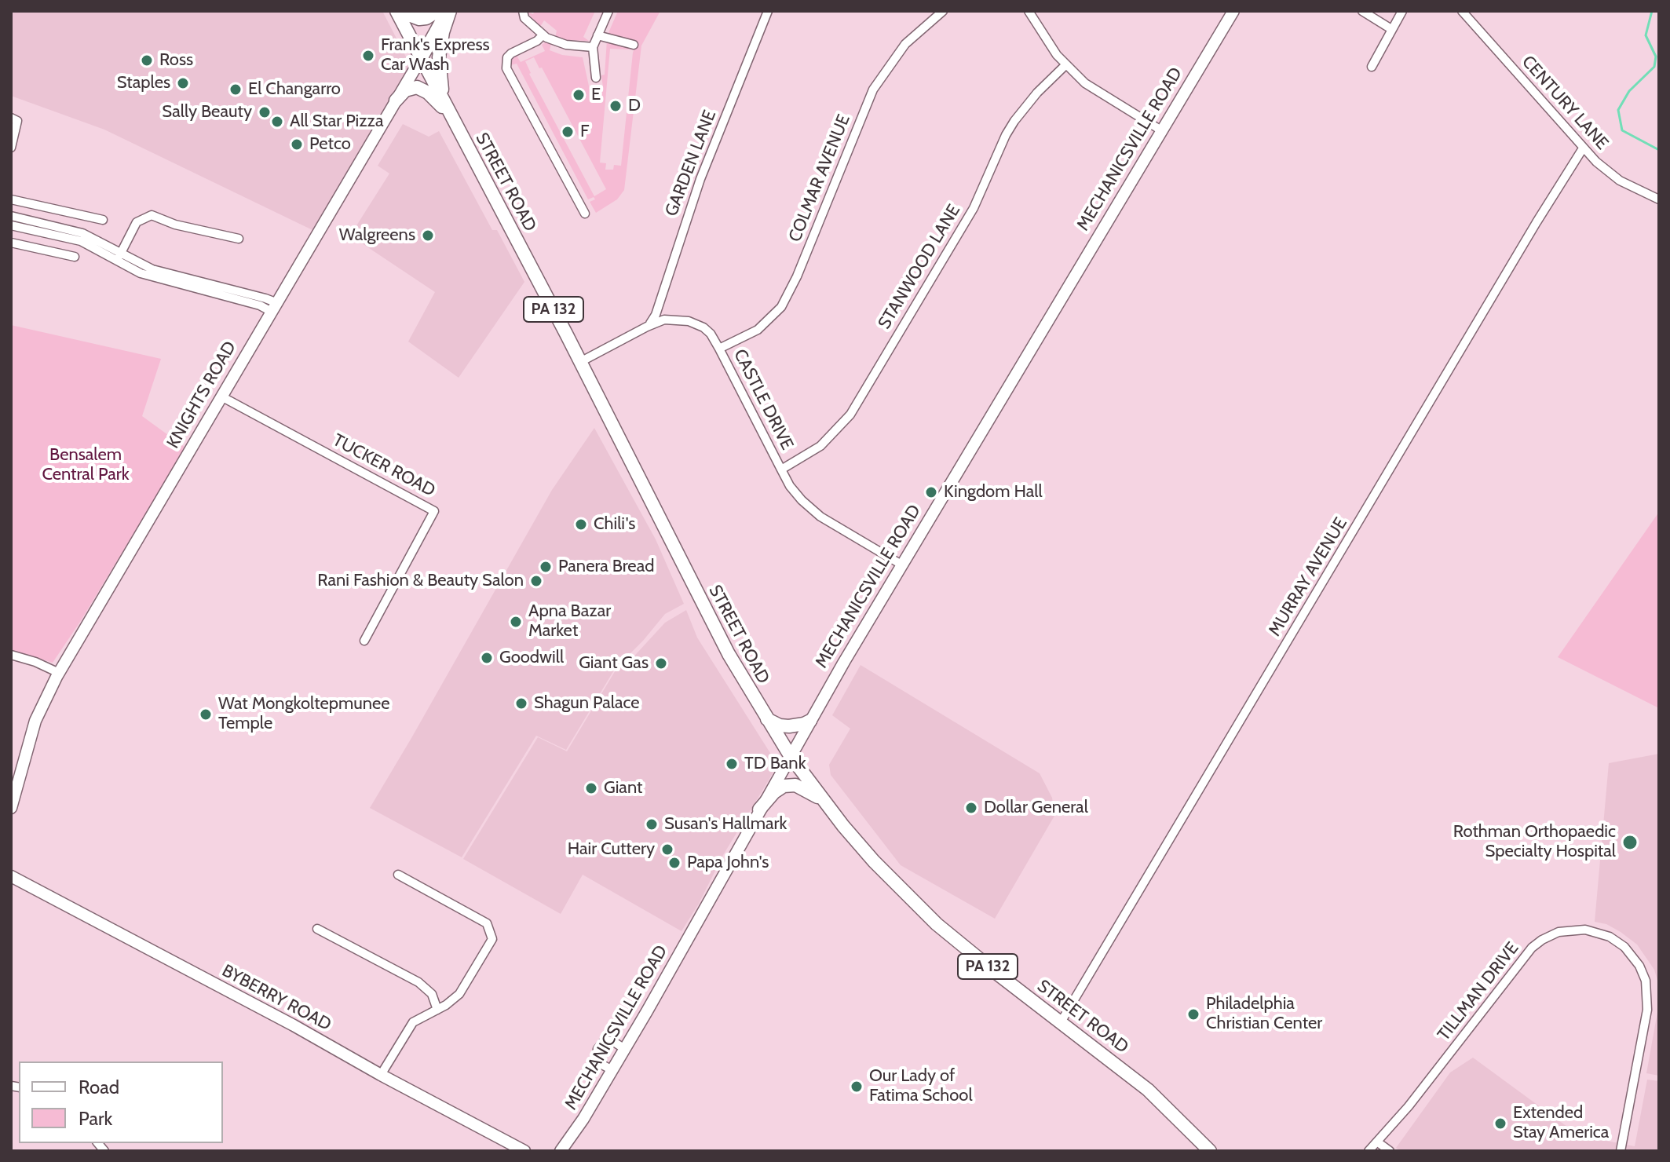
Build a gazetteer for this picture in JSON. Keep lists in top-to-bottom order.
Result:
{
  "streets": {
    "main road": ["STREET ROAD", "PA 132", "KNIGHTS ROAD"],
    "street": [
      "CENTURY LANE",
      "MECHANICSVILLE ROAD",
      "GARDEN LANE",
      "COLMAR AVENUE",
      "STANWOOD LANE",
      "CASTLE DRIVE",
      "TUCKER ROAD",
      "MURRAY AVENUE",
      "TILLMAN DRIVE",
      "BYBERRY ROAD"
    ]
  },
  "crossings": [
    ["CENTURY LANE", "MURRAY AVENUE"],
    ["MECHANICSVILLE ROAD", "STREET ROAD"],
    ["MECHANICSVILLE ROAD", "CASTLE DRIVE"],
    ["GARDEN LANE", "CASTLE DRIVE"],
    ["COLMAR AVENUE", "CASTLE DRIVE"],
    ["STREET ROAD", "KNIGHTS ROAD"],
    ["STREET ROAD", "CASTLE DRIVE"],
    ["STREET ROAD", "MURRAY AVENUE"],
    ["STANWOOD LANE", "CASTLE DRIVE"],
    ["KNIGHTS ROAD", "TUCKER ROAD"]
  ],
  "parks": ["Bensalem Central Park"],
  "places": [
    "Frank's Express Car Wash",
    "Ross",
    "Staples",
    "El Changarro",
    "E",
    "D",
    "Sally Beauty",
    "All Star Pizza",
    "F",
    "Petco",
    "Walgreens",
    "Kingdom Hall",
    "Chili's",
    "Panera Bread",
    "Rani Fashion & Beauty Salon",
    "Apna Bazar Market",
    "Goodwill",
    "Giant Gas",
    "Shagun Palace",
    "Wat Mongkoltepmunee Temple",
    "TD Bank",
    "Giant",
    "Dollar General",
    "Susan's Hallmark",
    "Rothman Orthopaedic Specialty Hospital",
    "Hair Cuttery",
    "Papa John's",
    "Philadelphia Christian Center",
    "Our Lady of Fatima School",
    "Extended Stay America"
  ],
  "legend": ["Road", "Park"]
}
